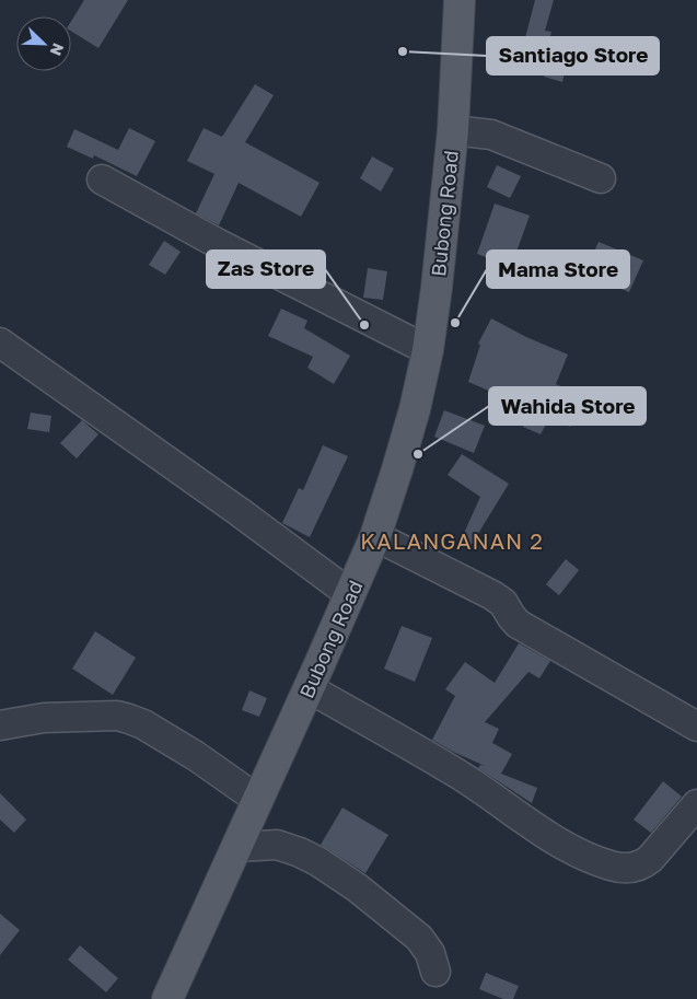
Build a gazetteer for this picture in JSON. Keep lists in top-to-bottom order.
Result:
{
  "streets": {
    "main road": ["Bubong Road"]
  },
  "districts": ["KALANGANAN 2"],
  "places": [
    "Santiago Store",
    "Mama Store",
    "Zas Store",
    "Wahida Store"
  ],
  "north": "bottom right"
}
